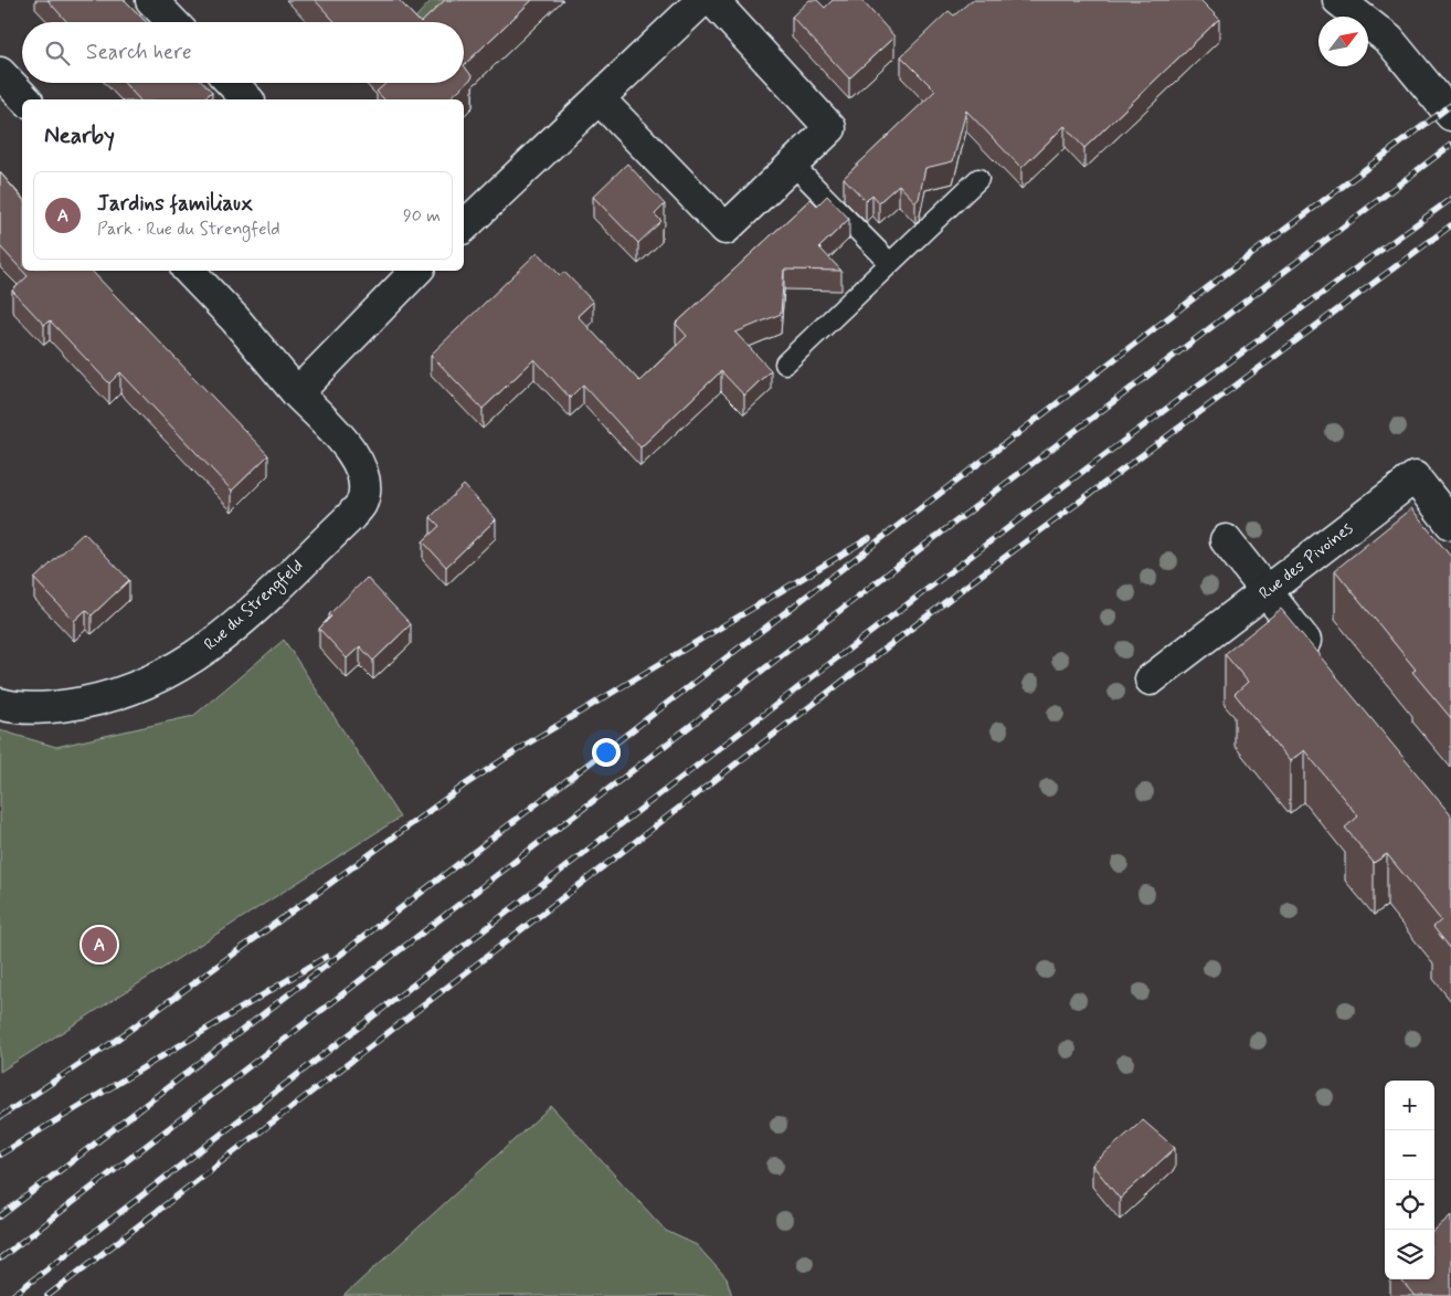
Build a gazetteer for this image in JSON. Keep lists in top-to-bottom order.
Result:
{
  "streets": {
    "street": ["Rue des Pivoines", "Rue du Strengfeld"]
  },
  "north": "top right",
  "page": {
    "search": "Search here",
    "heading": "Nearby",
    "list": [
      {
        "mark": "A",
        "name": "Jardins familiaux",
        "note": "Park · Rue du Strengfeld",
        "value": "90 m"
      }
    ],
    "pins": "A",
    "map_buttons": ["+", "−"]
  }
}
